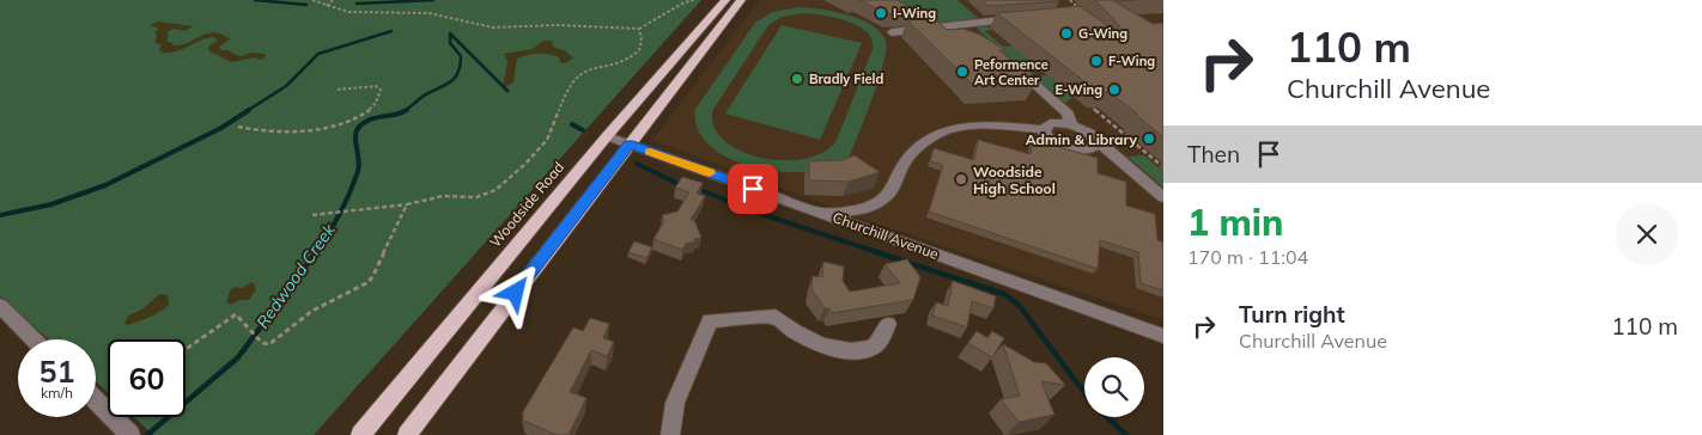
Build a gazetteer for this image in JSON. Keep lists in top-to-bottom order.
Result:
{
  "streets": {
    "main road": ["Woodside Road"],
    "street": ["Churchill Avenue"]
  },
  "crossings": [
    ["Woodside Road", "Churchill Avenue"]
  ],
  "water": ["Redwood Creek"],
  "places": [
    "I-Wing",
    "G-Wing",
    "F-Wing",
    "Peformence Art Center",
    "Bradly Field",
    "E-Wing",
    "Admin & Library",
    "Woodside High School"
  ],
  "page": {
    "turn": ["110 m", "Churchill Avenue"],
    "then": "Then",
    "heading": ["1 min", "170 m · 11:04"],
    "list": [
      {
        "name": "Turn right",
        "note": "Churchill Avenue",
        "value": "110 m"
      }
    ],
    "speed": "51 km/h",
    "limit": "60"
  }
}
